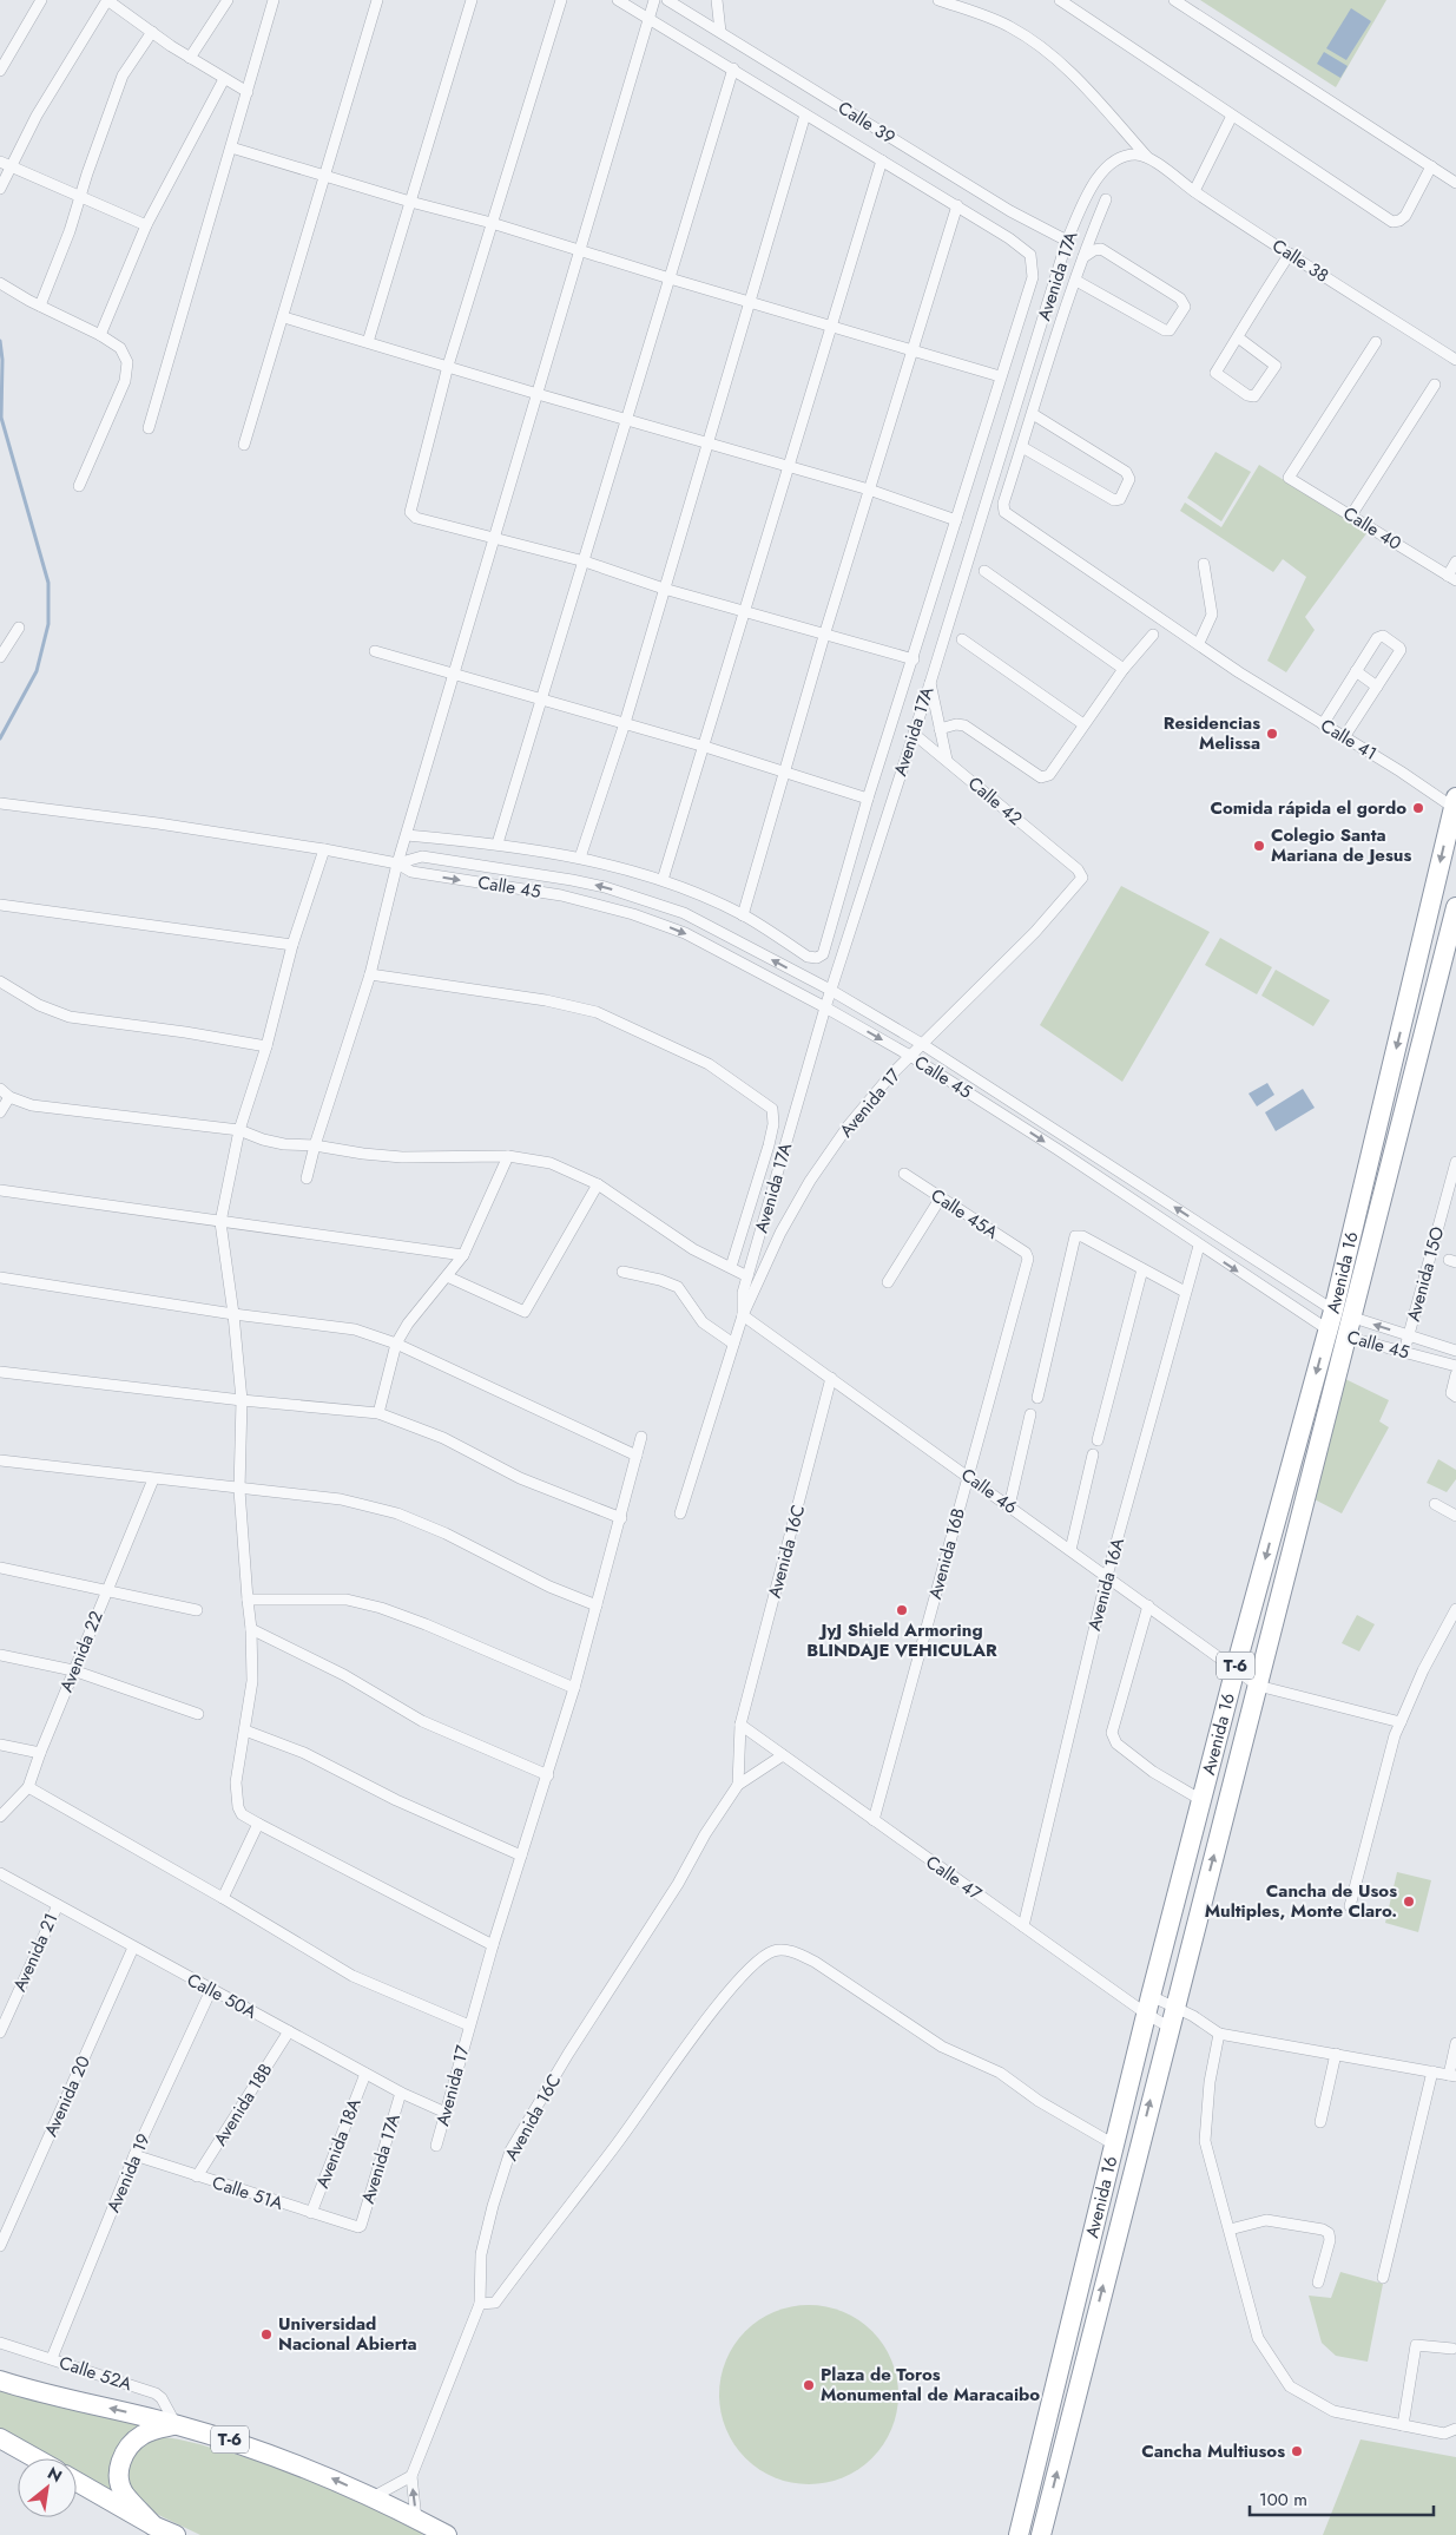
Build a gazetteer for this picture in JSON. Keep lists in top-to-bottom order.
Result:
{
  "streets": {
    "highway": ["Avenida 16", "T-6"],
    "street": [
      "Calle 39",
      "Calle 38",
      "Avenida 17A",
      "Calle 40",
      "Calle 41",
      "Calle 42",
      "Calle 45",
      "Avenida 17",
      "Calle 45A",
      "Avenida 15O",
      "Calle 46",
      "Avenida 16C",
      "Avenida 16B",
      "Avenida 16A",
      "Avenida 22",
      "Calle 47",
      "Avenida 21",
      "Calle 50A",
      "Avenida 20",
      "Avenida 18B",
      "Avenida 18A",
      "Avenida 19",
      "Calle 51A",
      "Calle 52A"
    ]
  },
  "crossings": [
    ["Calle 39", "Avenida 17A"],
    ["Calle 38", "Avenida 17A"],
    ["Avenida 17A", "Calle 42"],
    ["Avenida 17A", "Calle 45"],
    ["Avenida 17A", "Avenida 17"],
    ["Avenida 17A", "Calle 46"],
    ["Avenida 17A", "Calle 50A"],
    ["Avenida 17A", "Calle 51A"],
    ["Calle 41", "Avenida 16"],
    ["Calle 42", "Avenida 17"],
    ["Calle 45", "Avenida 17"],
    ["Calle 45", "Avenida 16"],
    ["Calle 45", "Avenida 15O"],
    ["Calle 45", "Avenida 16A"],
    ["Avenida 17", "Calle 46"],
    ["Avenida 17", "Calle 50A"],
    ["Calle 45A", "Avenida 16B"],
    ["Avenida 16", "Calle 46"],
    ["Avenida 16", "Calle 47"],
    ["Calle 46", "Avenida 16C"],
    ["Calle 46", "Avenida 16B"],
    ["Calle 46", "Avenida 16A"],
    ["Avenida 16C", "T-6"],
    ["Avenida 16C", "Calle 47"],
    ["Avenida 16B", "Calle 47"],
    ["Avenida 16A", "Calle 47"],
    ["T-6", "Calle 52A"],
    ["Avenida 21", "Calle 50A"],
    ["Calle 50A", "Avenida 20"],
    ["Calle 50A", "Avenida 18B"],
    ["Calle 50A", "Avenida 18A"],
    ["Calle 50A", "Avenida 19"],
    ["Avenida 18B", "Calle 51A"],
    ["Avenida 18A", "Calle 51A"],
    ["Avenida 19", "Calle 51A"],
    ["Avenida 19", "Calle 52A"]
  ],
  "places": [
    "Residencias Melissa",
    "Comida rápida el gordo",
    "Colegio Santa Mariana de Jesus",
    "JyJ Shield Armoring BLINDAJE VEHICULAR",
    "Cancha de Usos Multiples, Monte Claro.",
    "Universidad Nacional Abierta",
    "Plaza de Toros Monumental de Maracaibo",
    "Cancha Multiusos"
  ],
  "scale_bar": "100 m",
  "north": "top right"
}
